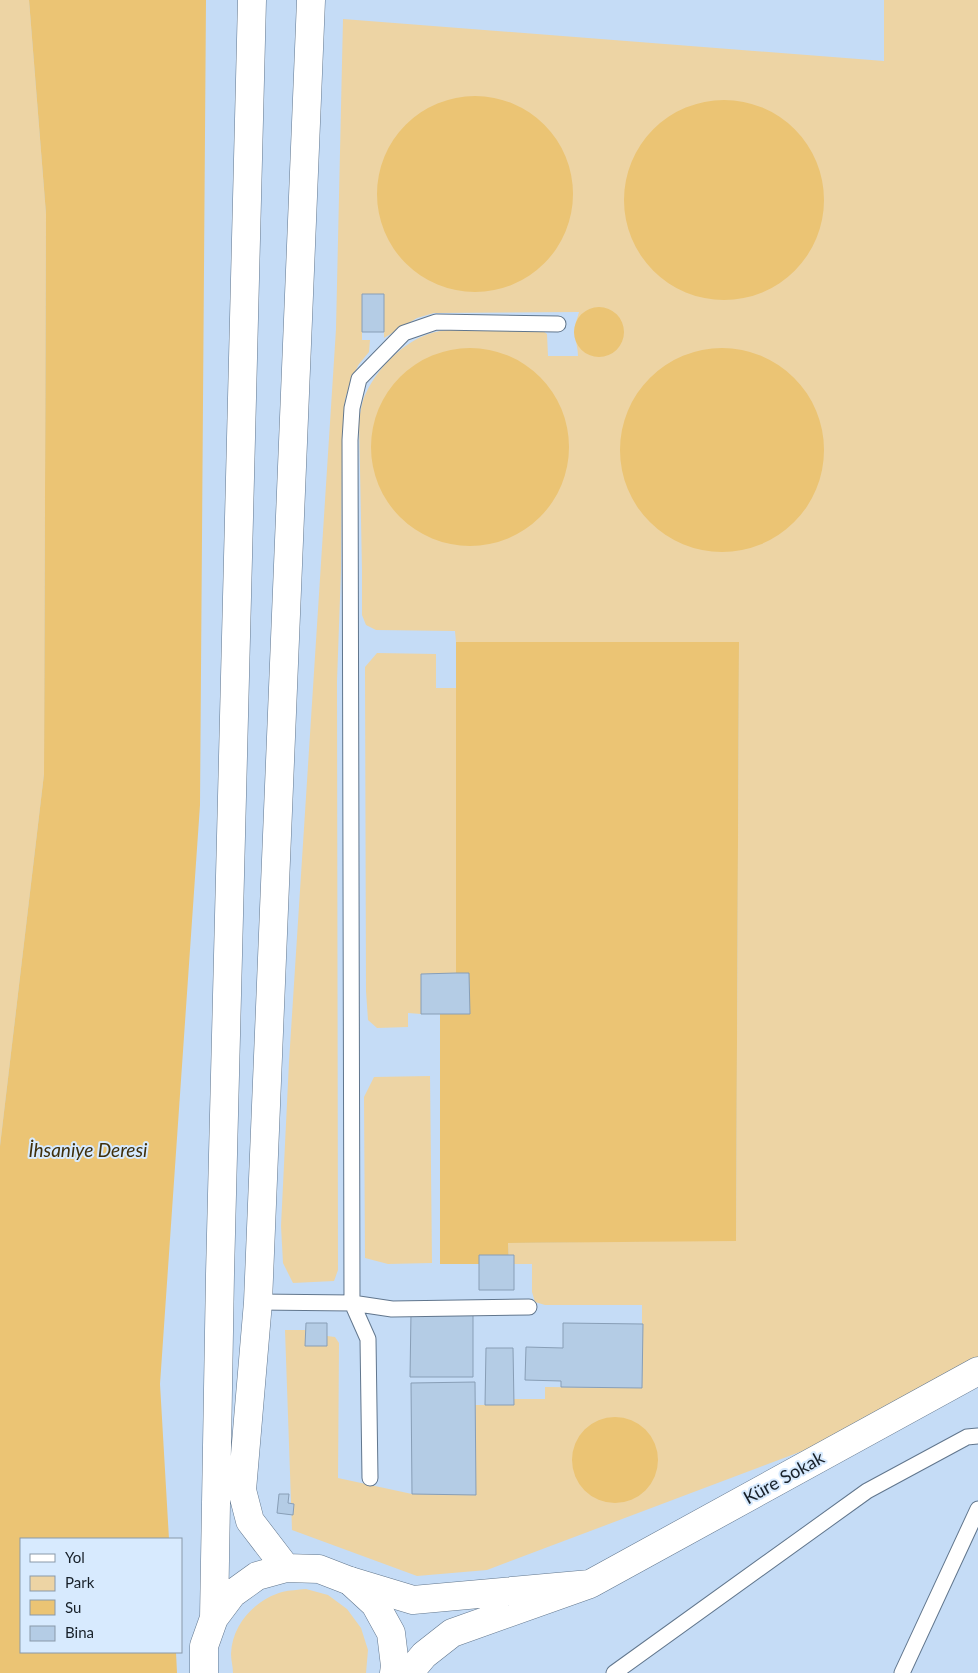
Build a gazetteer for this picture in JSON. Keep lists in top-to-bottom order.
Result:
{
  "streets": {
    "main road": ["Küre Sokak"]
  },
  "water": ["İhsaniye Deresi"],
  "legend": [
    "Yol",
    "Park",
    "Su",
    "Bina"
  ]
}
